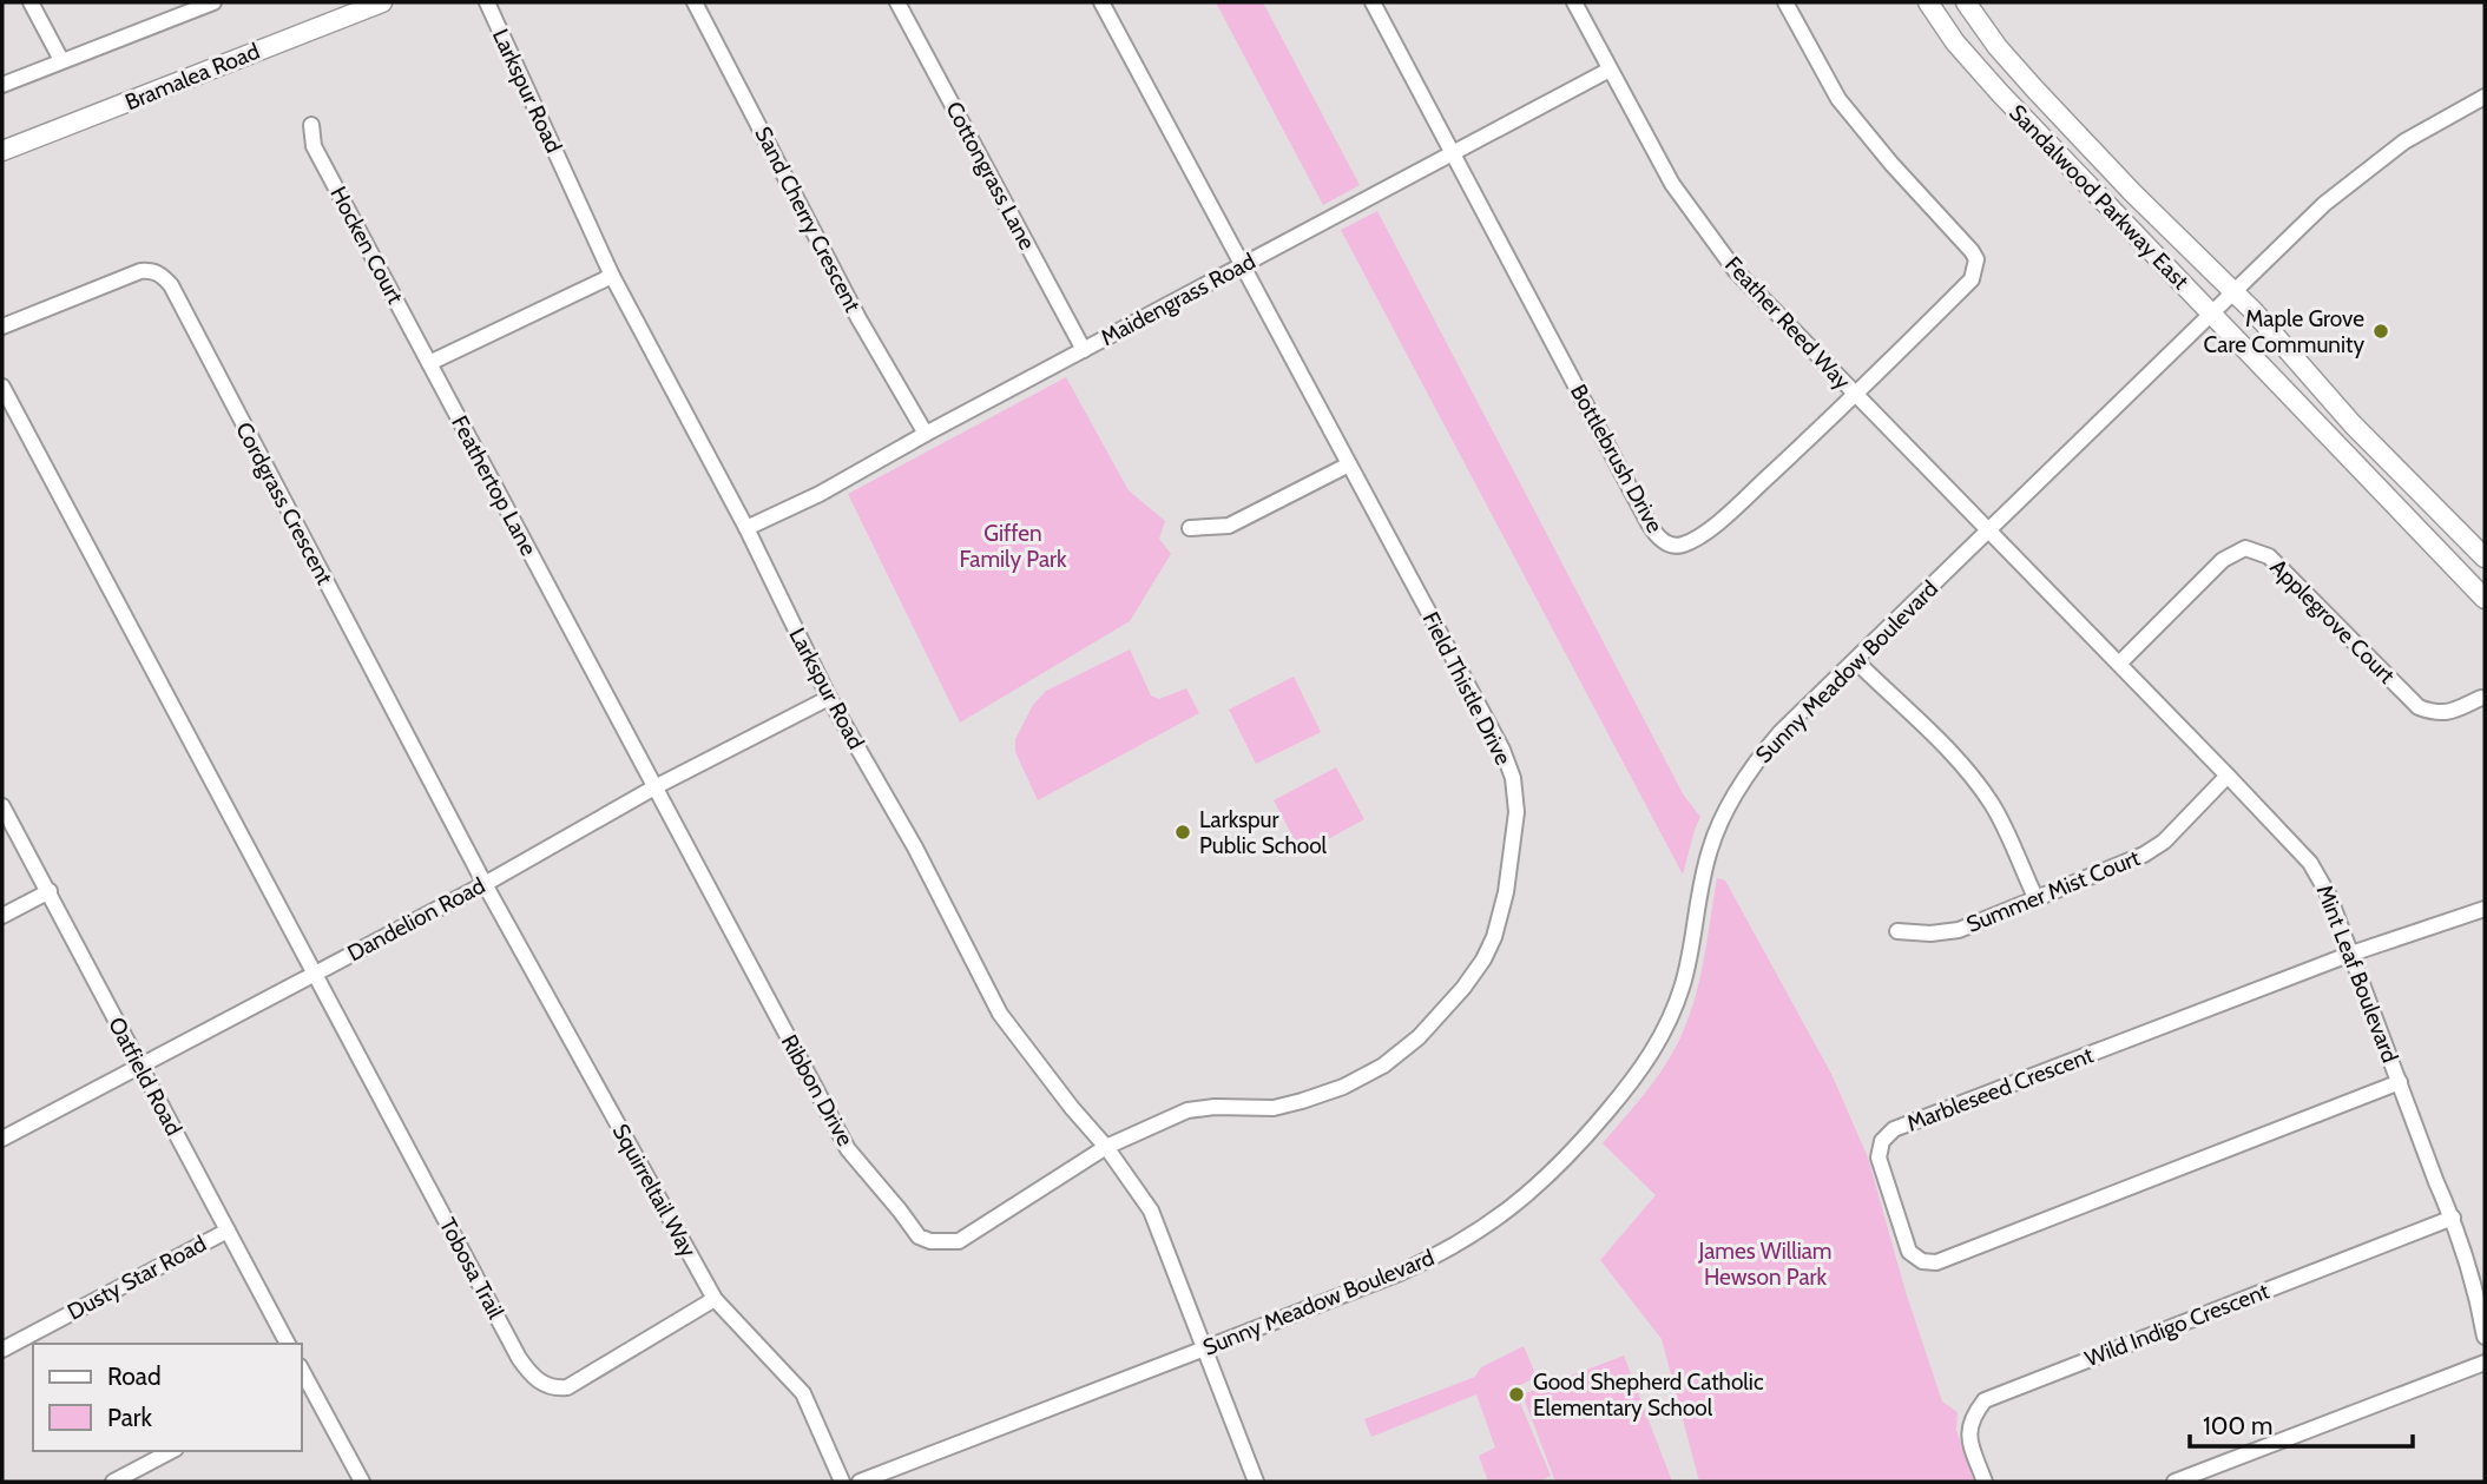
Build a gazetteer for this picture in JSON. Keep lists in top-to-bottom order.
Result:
{
  "streets": {
    "main road": ["Bramalea Road", "Sandalwood Parkway East"],
    "street": [
      "Larkspur Road",
      "Cottongrass Lane",
      "Sand Cherry Crescent",
      "Hocken Court",
      "Maidengrass Road",
      "Feather Reed Way",
      "Bottlebrush Drive",
      "Feathertop Lane",
      "Cordgrass Crescent",
      "Applegrove Court",
      "Sunny Meadow Boulevard",
      "Field Thistle Drive",
      "Summer Mist Court",
      "Dandelion Road",
      "Mint Leaf Boulevard",
      "Oatfield Road",
      "Marbleseed Crescent",
      "Ribbon Drive",
      "Squirreltail Way",
      "Tobosa Trail",
      "Dusty Star Road",
      "Wild Indigo Crescent"
    ]
  },
  "crossings": [
    ["Larkspur Road", "Maidengrass Road"],
    ["Larkspur Road", "Sunny Meadow Boulevard"],
    ["Larkspur Road", "Field Thistle Drive"],
    ["Larkspur Road", "Dandelion Road"],
    ["Larkspur Road", "Ribbon Drive"],
    ["Cottongrass Lane", "Maidengrass Road"],
    ["Sandalwood Parkway East", "Sunny Meadow Boulevard"],
    ["Sand Cherry Crescent", "Maidengrass Road"],
    ["Hocken Court", "Feathertop Lane"],
    ["Maidengrass Road", "Feather Reed Way"],
    ["Maidengrass Road", "Bottlebrush Drive"],
    ["Maidengrass Road", "Field Thistle Drive"],
    ["Feather Reed Way", "Bottlebrush Drive"],
    ["Feather Reed Way", "Sunny Meadow Boulevard"],
    ["Feather Reed Way", "Mint Leaf Boulevard"],
    ["Feathertop Lane", "Dandelion Road"],
    ["Feathertop Lane", "Ribbon Drive"],
    ["Cordgrass Crescent", "Dandelion Road"],
    ["Cordgrass Crescent", "Squirreltail Way"],
    ["Applegrove Court", "Mint Leaf Boulevard"],
    ["Sunny Meadow Boulevard", "Mint Leaf Boulevard"],
    ["Field Thistle Drive", "Ribbon Drive"],
    ["Summer Mist Court", "Mint Leaf Boulevard"],
    ["Dandelion Road", "Oatfield Road"],
    ["Dandelion Road", "Ribbon Drive"],
    ["Dandelion Road", "Squirreltail Way"],
    ["Dandelion Road", "Tobosa Trail"],
    ["Mint Leaf Boulevard", "Marbleseed Crescent"],
    ["Mint Leaf Boulevard", "Wild Indigo Crescent"],
    ["Oatfield Road", "Dusty Star Road"],
    ["Squirreltail Way", "Tobosa Trail"]
  ],
  "parks": ["Giffen Family Park", "James William Hewson Park"],
  "places": ["Maple Grove Care Community", "Larkspur Public School", "Good Shepherd Catholic Elementary School"],
  "legend": ["Road", "Park"],
  "scale_bar": "100 m"
}
